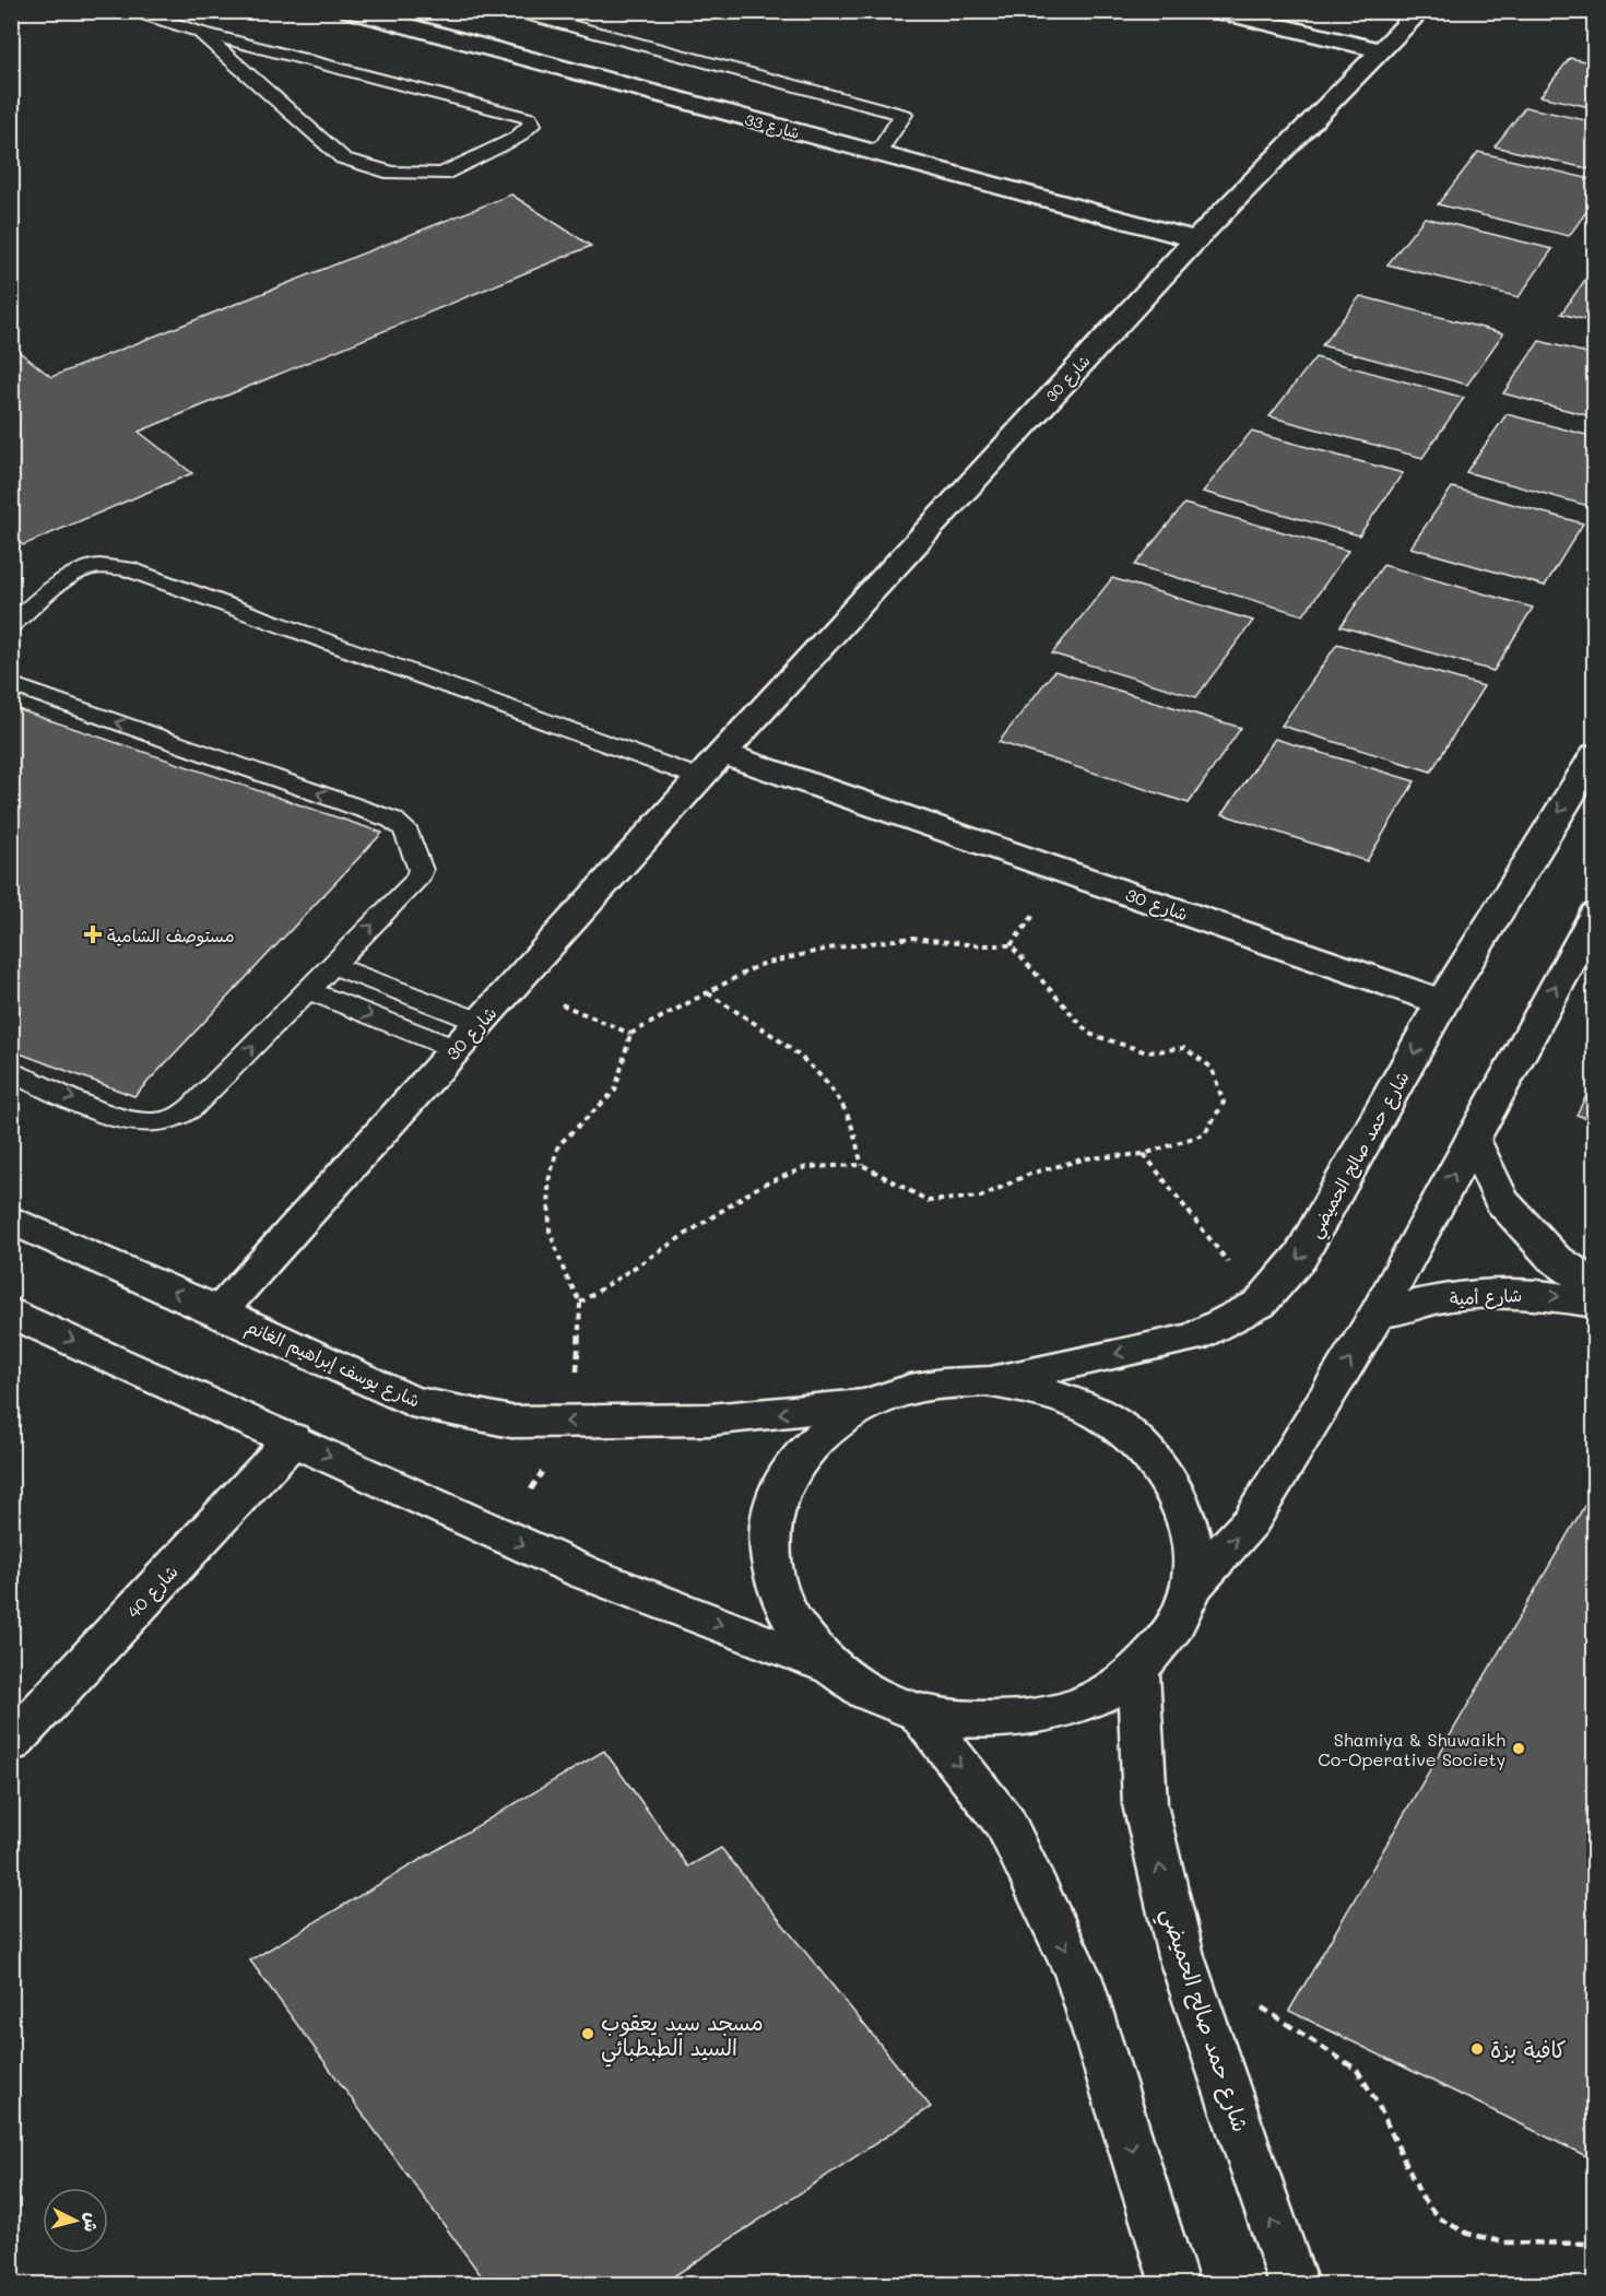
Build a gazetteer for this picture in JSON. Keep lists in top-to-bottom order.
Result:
{
  "streets": {
    "street": [
      "شارع 33",
      "شارع 30",
      "شارع حمد صالح الحميضي",
      "شارع أمية",
      "شارع يوسف إبراهيم الغانم",
      "شارع 40"
    ]
  },
  "crossings": [
    ["شارع 33", "شارع 30"],
    ["شارع 30", "شارع حمد صالح الحميضي"],
    ["شارع 30", "شارع يوسف إبراهيم الغانم"]
  ],
  "one_way": ["شارع أمية"],
  "places": {
    "health": ["مستوصف الشامية"],
    "other": ["Shamiya & Shuwaikh Co-Operative Society", "مسجد سيد يعقوب السيد الطبطبائي", "كافية بزة"]
  },
  "north": "right"
}
